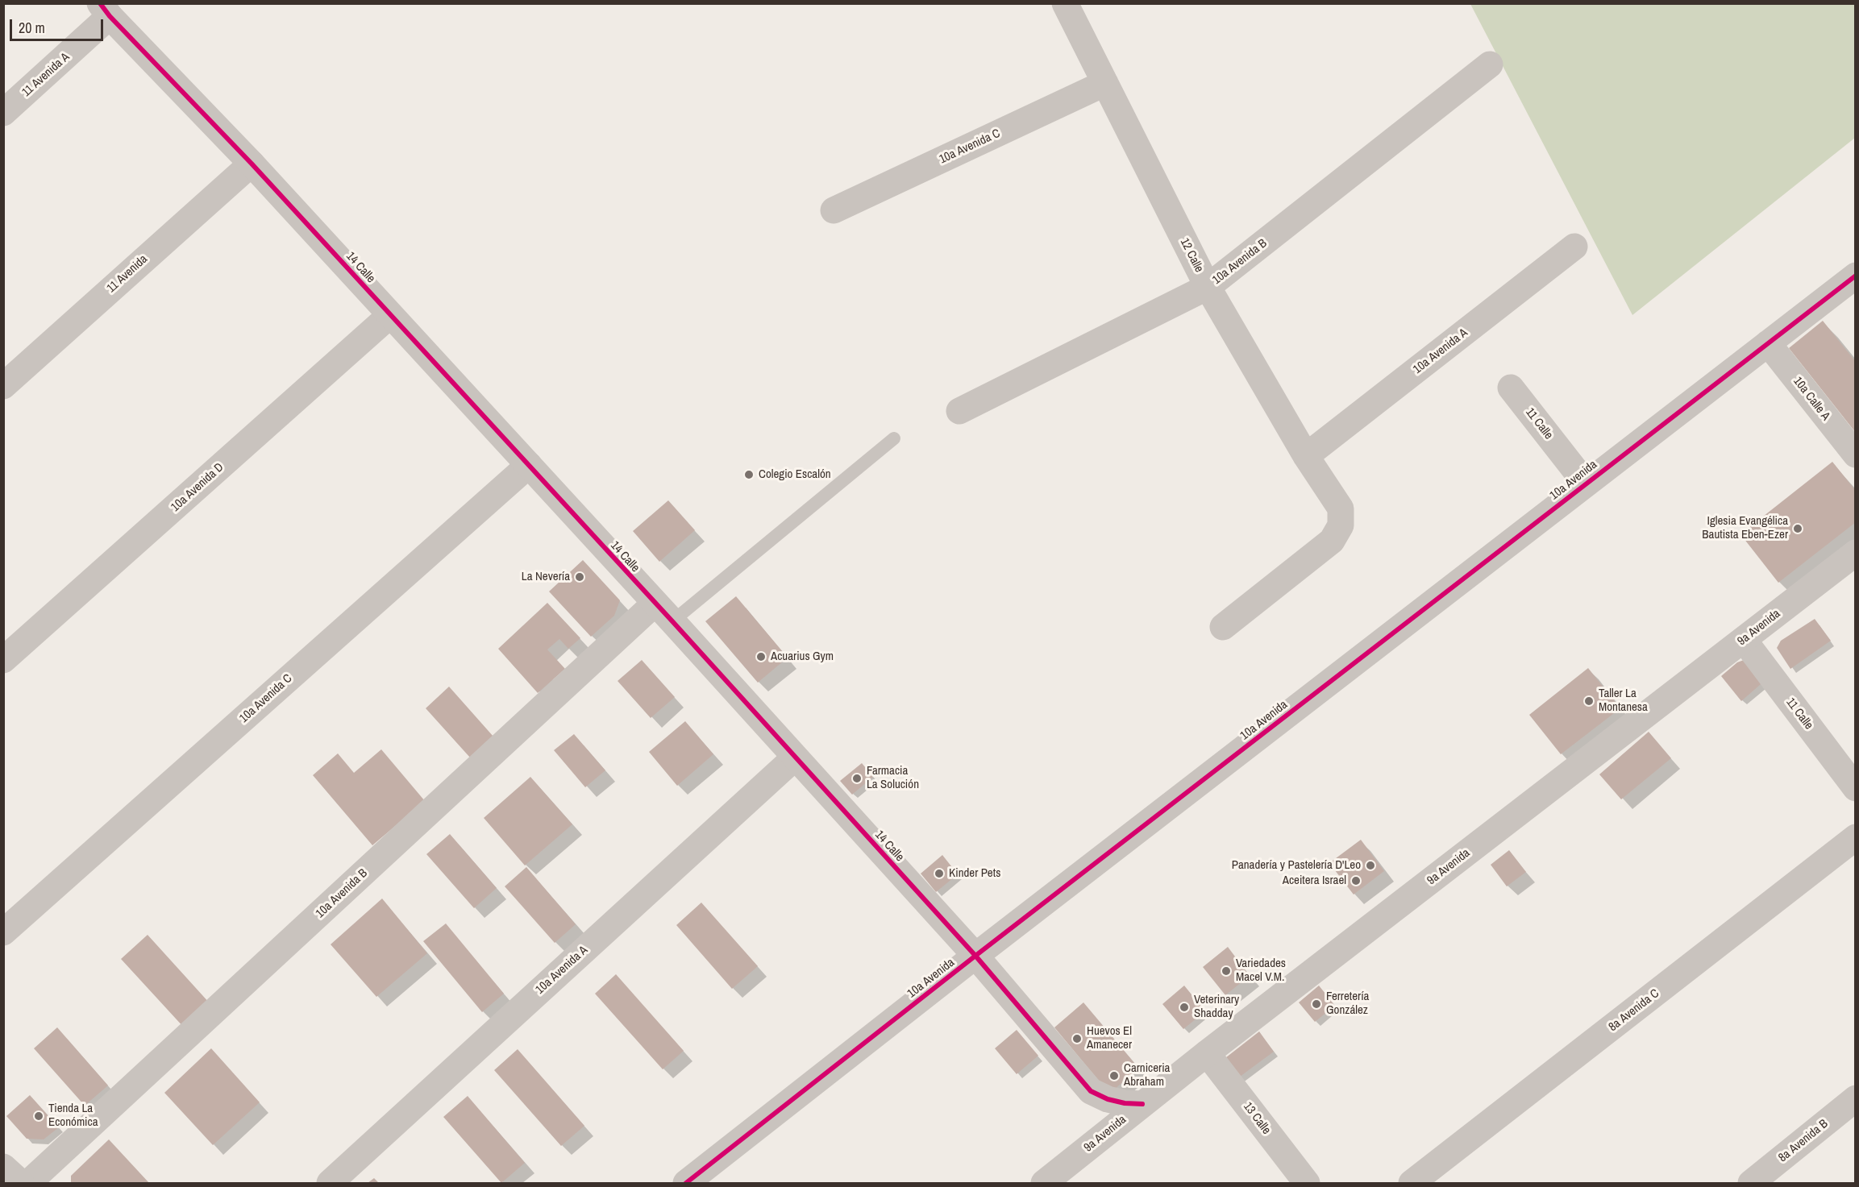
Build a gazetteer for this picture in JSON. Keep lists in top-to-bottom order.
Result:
{
  "streets": {
    "street": [
      "11 Avenida A",
      "10a Avenida C",
      "12 Calle",
      "10a Avenida B",
      "14 Calle",
      "11 Avenida",
      "10a Avenida A",
      "10a Calle A",
      "11 Calle",
      "10a Avenida",
      "10a Avenida D",
      "9a Avenida",
      "8a Avenida C",
      "13 Calle",
      "8a Avenida B"
    ]
  },
  "crossings": [
    ["11 Avenida A", "14 Calle"],
    ["10a Avenida C", "12 Calle"],
    ["10a Avenida C", "14 Calle"],
    ["12 Calle", "10a Avenida B"],
    ["12 Calle", "10a Avenida A"],
    ["10a Avenida B", "14 Calle"],
    ["14 Calle", "11 Avenida"],
    ["14 Calle", "10a Avenida A"],
    ["14 Calle", "10a Avenida"],
    ["14 Calle", "10a Avenida D"],
    ["14 Calle", "9a Avenida"],
    ["10a Calle A", "10a Avenida"],
    ["11 Calle", "10a Avenida"],
    ["11 Calle", "9a Avenida"],
    ["9a Avenida", "13 Calle"]
  ],
  "places": [
    "Colegio Escalón",
    "Iglesia Evangélica Bautista Eben-Ezer",
    "La Nevería",
    "Acuarius Gym",
    "Taller La Montanesa",
    "Farmacia La Solución",
    "Panadería y Pastelería D'Leo",
    "Kinder Pets",
    "Aceitera Israel",
    "Variedades Macel V.M.",
    "Ferretería González",
    "Veterinary Shadday",
    "Huevos El Amanecer",
    "Carniceria Abraham",
    "Tienda La Económica"
  ],
  "scale_bar": "20 m"
}
